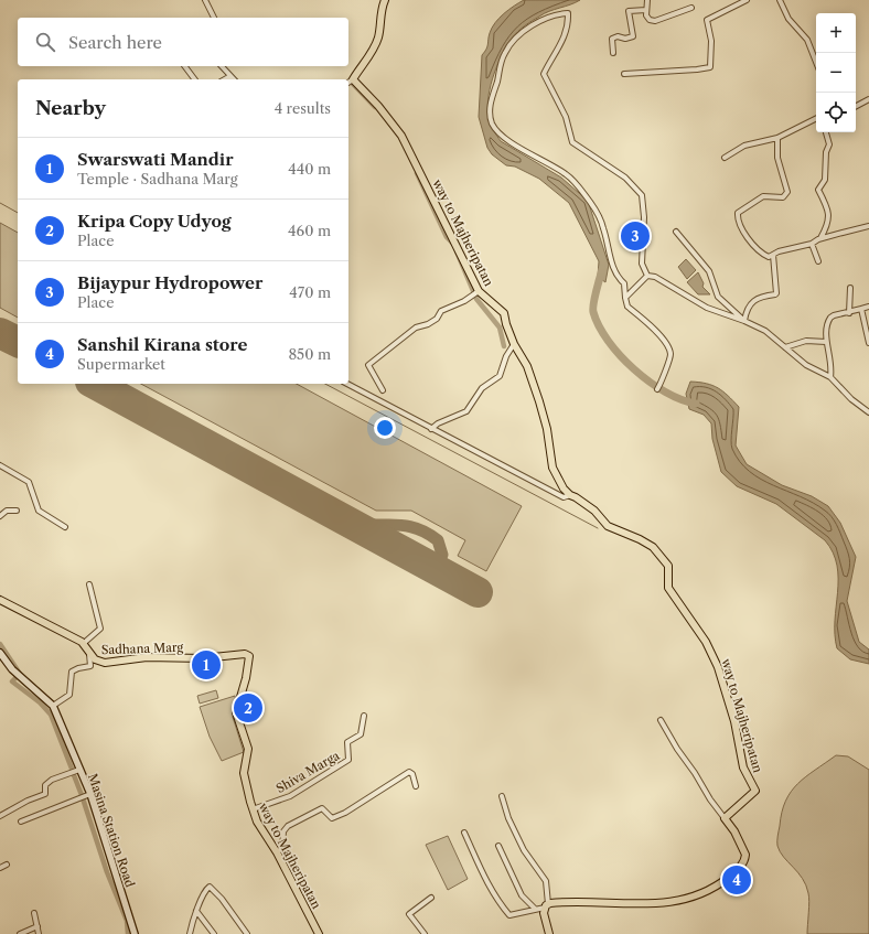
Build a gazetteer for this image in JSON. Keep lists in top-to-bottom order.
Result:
{
  "streets": {
    "main road": ["way to Majheripatan", "Sadhana Marg"],
    "street": ["Shiva Marga", "Masina Station Road"]
  },
  "crossings": [
    ["way to Majheripatan", "Sadhana Marg"],
    ["way to Majheripatan", "Shiva Marga"]
  ],
  "page": {
    "map_buttons": ["+", "−"],
    "search": "Search here",
    "heading": ["Nearby", "4 results"],
    "list": [
      {
        "mark": "1",
        "name": "Swarswati Mandir",
        "note": "Temple · Sadhana Marg",
        "value": "440 m"
      },
      {
        "mark": "2",
        "name": "Kripa Copy Udyog",
        "note": "Place",
        "value": "460 m"
      },
      {
        "mark": "3",
        "name": "Bijaypur Hydropower",
        "note": "Place",
        "value": "470 m"
      },
      {
        "mark": "4",
        "name": "Sanshil Kirana store",
        "note": "Supermarket",
        "value": "850 m"
      }
    ],
    "pins": [
      "3",
      "1",
      "2",
      "4"
    ]
  }
}
